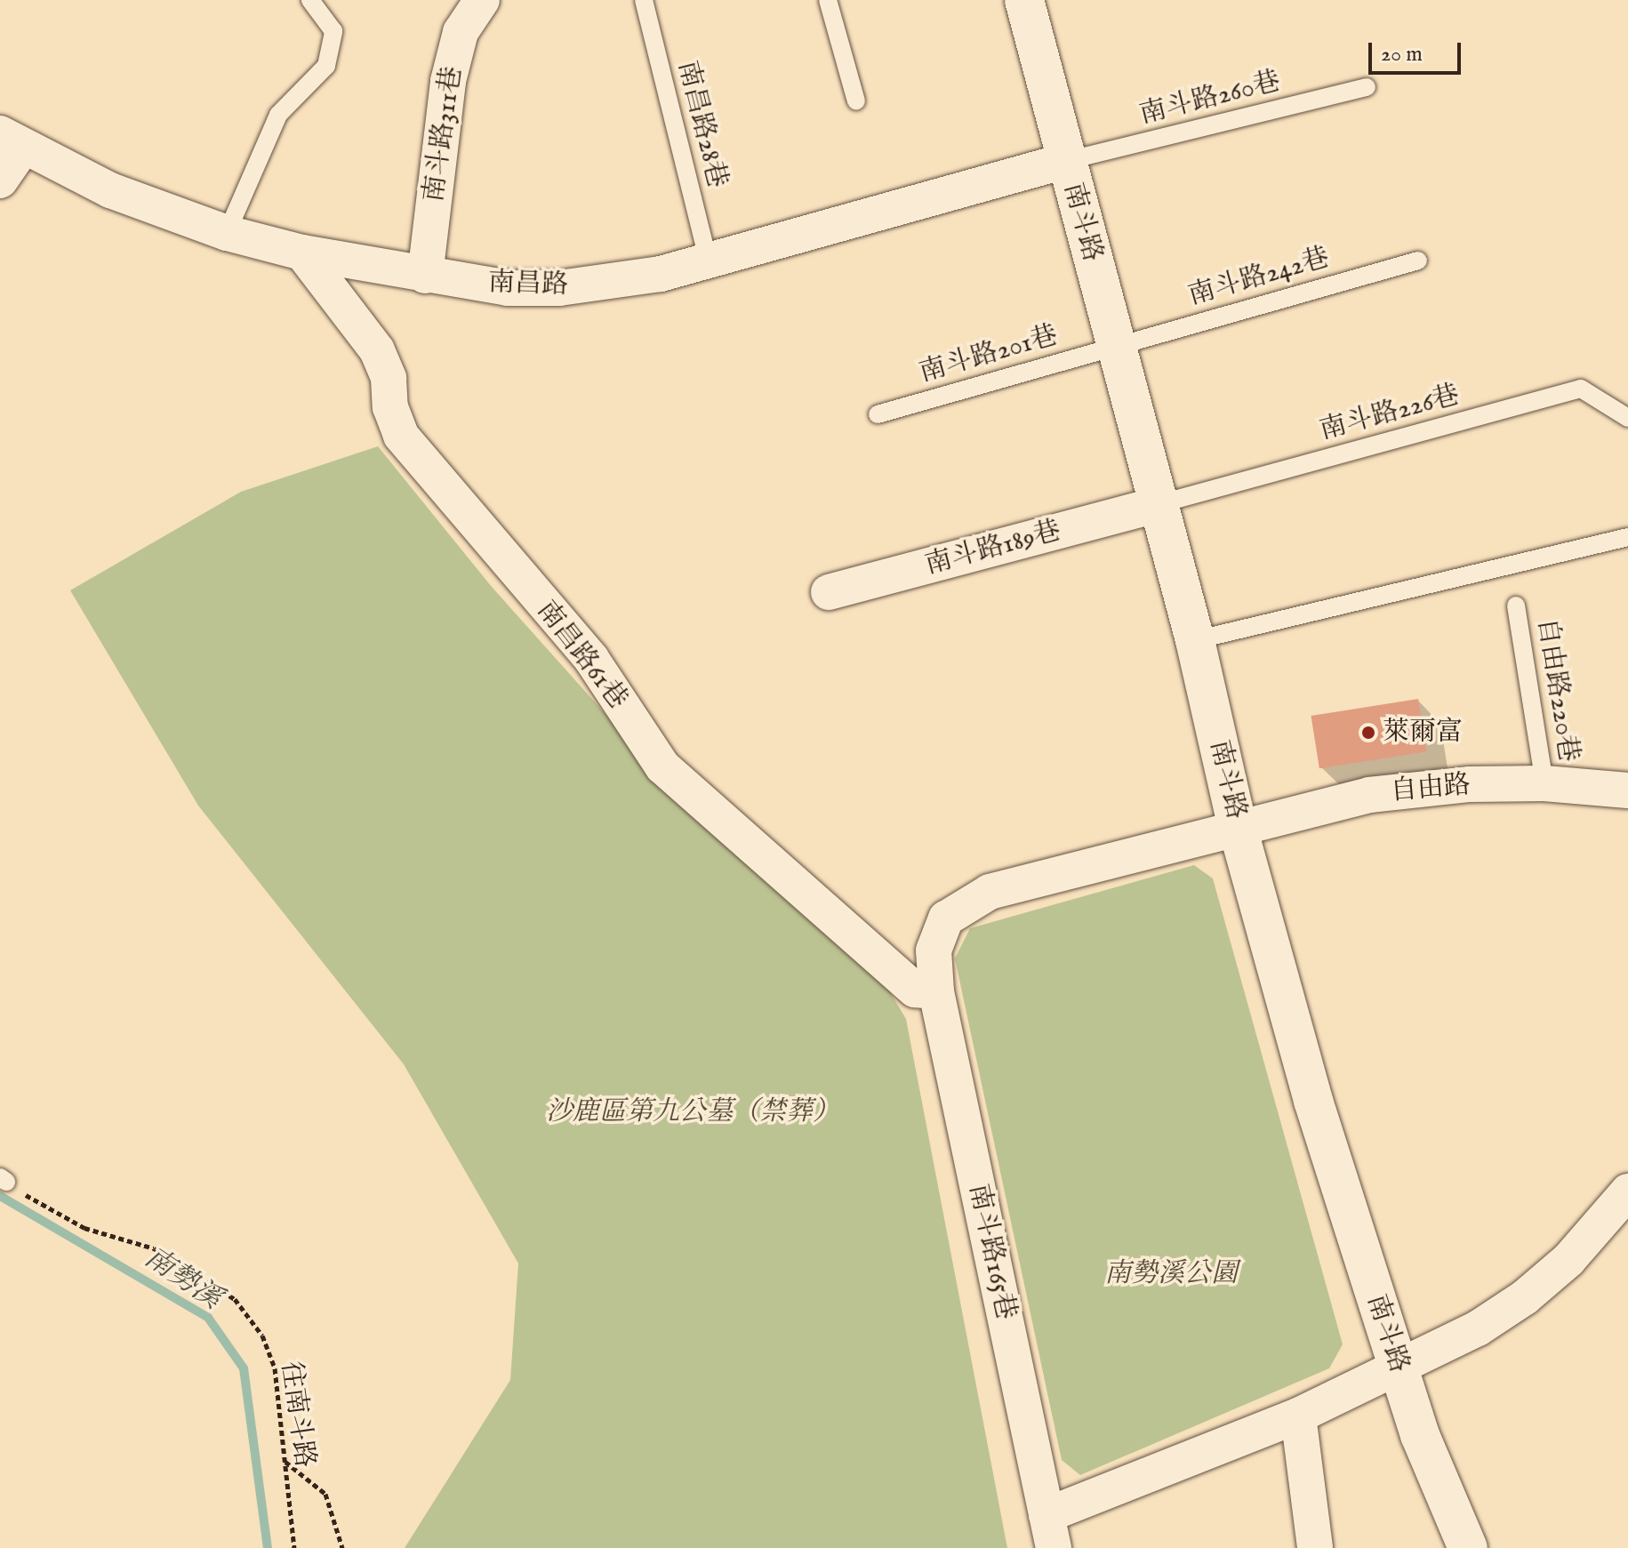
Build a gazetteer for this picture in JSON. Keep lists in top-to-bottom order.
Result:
{
  "streets": {
    "street": [
      "南斗路311巷",
      "南斗路",
      "南昌路",
      "南斗路189巷",
      "南昌路61巷",
      "自由路",
      "南斗路165巷"
    ],
    "lane": [
      "南斗路260巷",
      "南昌路28巷",
      "南斗路242巷",
      "南斗路201巷",
      "南斗路226巷",
      "自由路220巷"
    ],
    "path": ["往南斗路"]
  },
  "crossings": [
    ["南斗路260巷", "南斗路"],
    ["南斗路260巷", "南昌路"],
    ["南昌路28巷", "南昌路"],
    ["南斗路311巷", "南昌路"],
    ["南斗路", "南斗路242巷"],
    ["南斗路", "南昌路"],
    ["南斗路", "南斗路201巷"],
    ["南斗路", "南斗路226巷"],
    ["南斗路", "南斗路189巷"],
    ["南斗路", "自由路"],
    ["南斗路", "南斗路165巷"],
    ["南斗路242巷", "南斗路201巷"],
    ["南昌路", "南昌路61巷"],
    ["南斗路226巷", "南斗路189巷"],
    ["南昌路61巷", "南斗路165巷"],
    ["自由路220巷", "自由路"],
    ["自由路", "南斗路165巷"]
  ],
  "water": ["南勢溪"],
  "parks": ["沙鹿區第九公墓（禁葬）", "南勢溪公園"],
  "places": ["萊爾富"],
  "scale_bar": "20 m"
}
